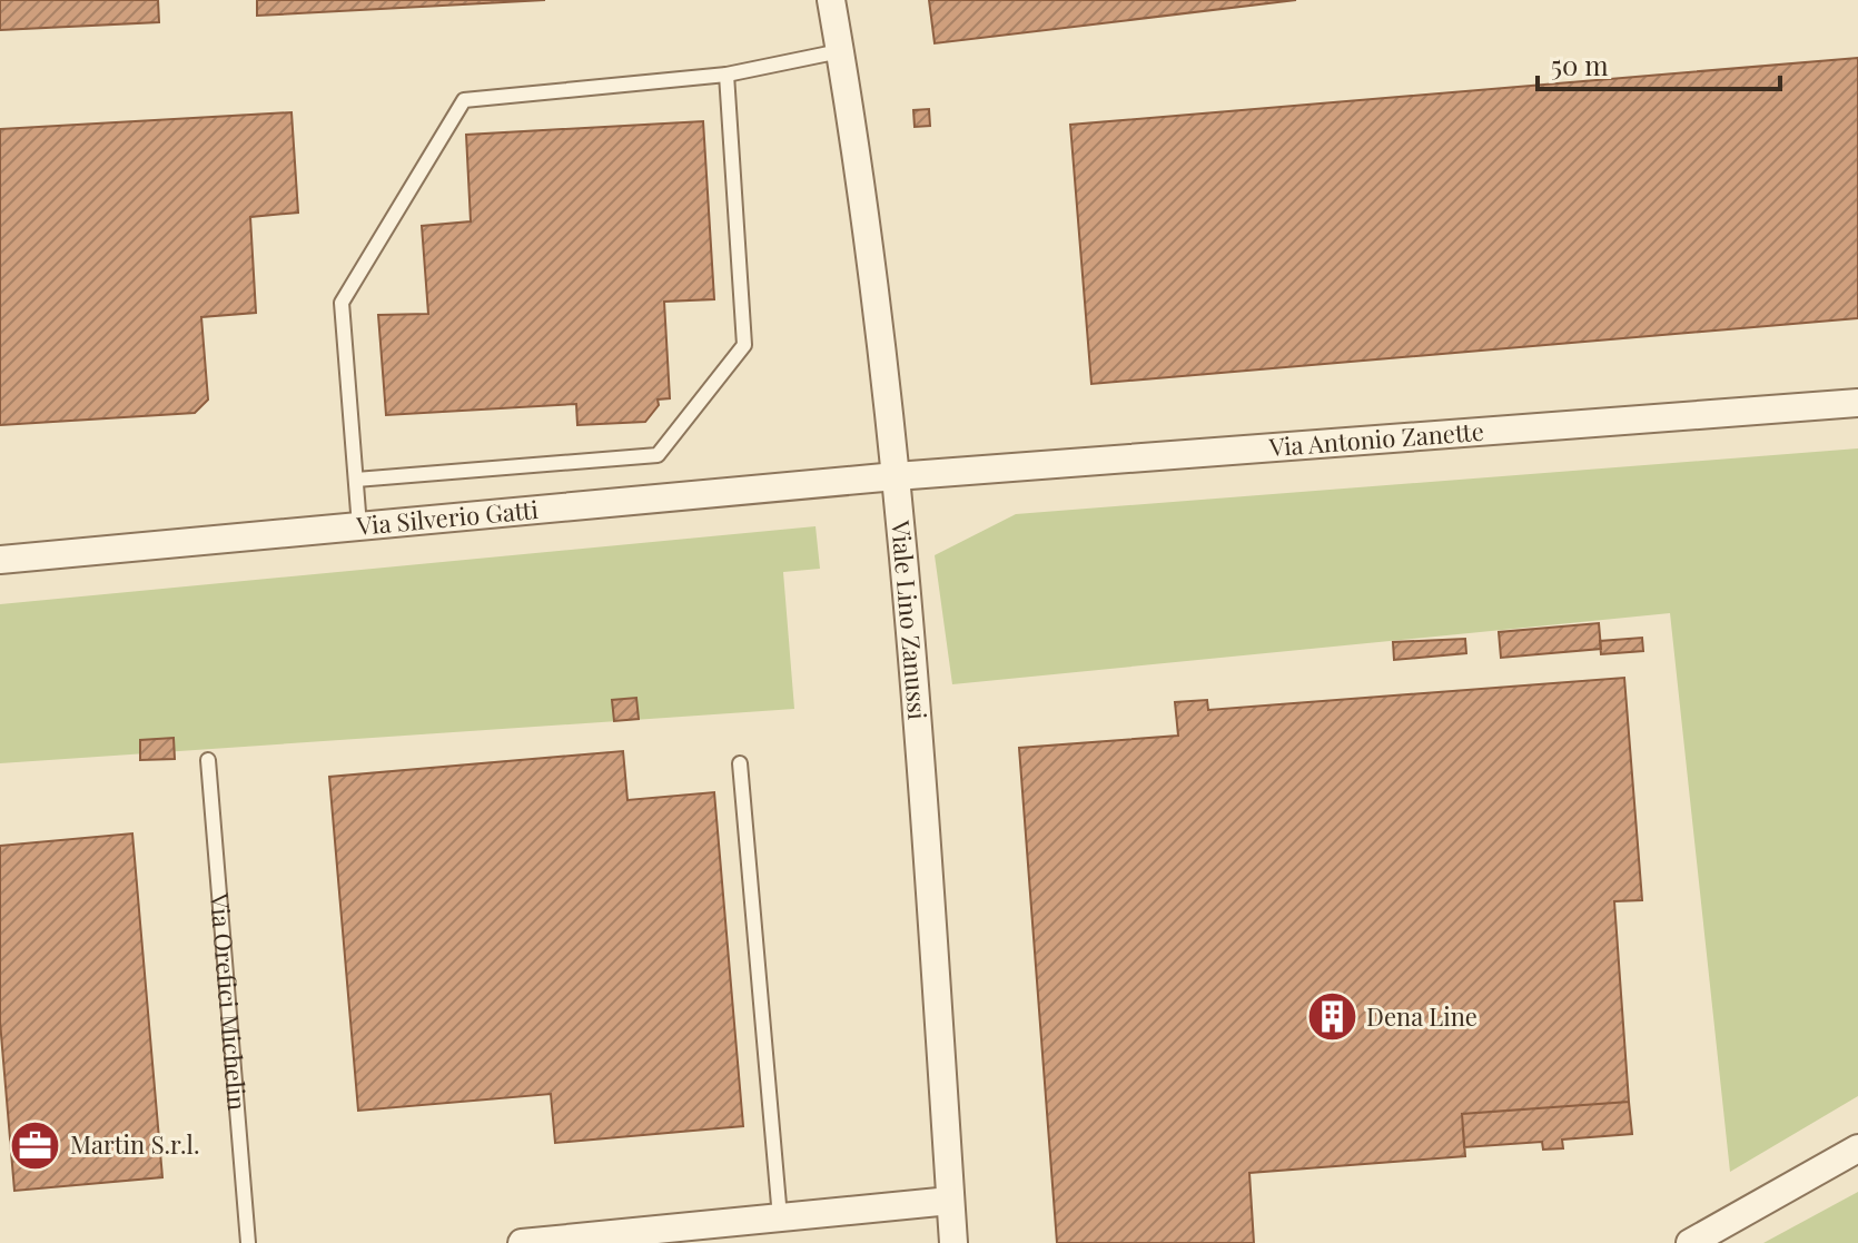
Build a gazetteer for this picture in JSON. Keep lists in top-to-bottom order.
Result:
{
  "streets": {
    "street": ["Via Antonio Zanette", "Via Silverio Gatti", "Viale Lino Zanussi"],
    "lane": ["Via Orefici Michelin"]
  },
  "crossings": [
    ["Via Antonio Zanette", "Via Silverio Gatti"],
    ["Via Antonio Zanette", "Viale Lino Zanussi"],
    ["Via Silverio Gatti", "Viale Lino Zanussi"]
  ],
  "places": {
    "building": ["Dena Line"],
    "office": ["Martin S.r.l."]
  },
  "scale_bar": "50 m"
}
